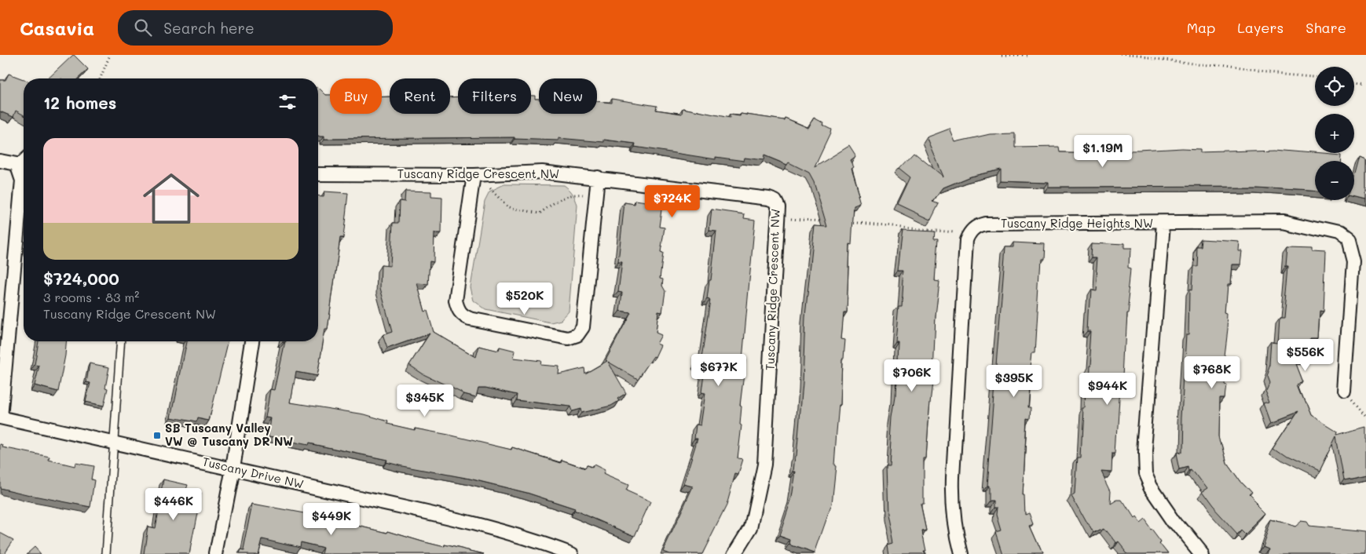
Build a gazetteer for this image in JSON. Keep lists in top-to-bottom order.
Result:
{
  "streets": {
    "street": ["Tuscany Ridge Crescent NW", "Tuscany Ridge Heights NW", "Tuscany Drive NW"]
  },
  "places": {
    "transit": ["SB Tuscany Valley VW @ Tuscany DR NW"]
  },
  "page": {
    "header": "Casavia",
    "search": "Search here",
    "nav": ["Map", "Layers", "Share"],
    "map_buttons": ["+", "−"],
    "chip": [
      "Buy",
      "Rent",
      "Filters",
      "New"
    ],
    "heading": "12 homes",
    "list": [
      {
        "name": "$724,000",
        "note": "3 rooms · 83 m² · Tuscany Ridge Crescent NW"
      }
    ],
    "price": [
      "$1.19M",
      "$724K",
      "$520K",
      "$556K",
      "$677K",
      "$768K",
      "$706K",
      "$395K",
      "$944K",
      "$345K",
      "$446K",
      "$449K"
    ]
  }
}
